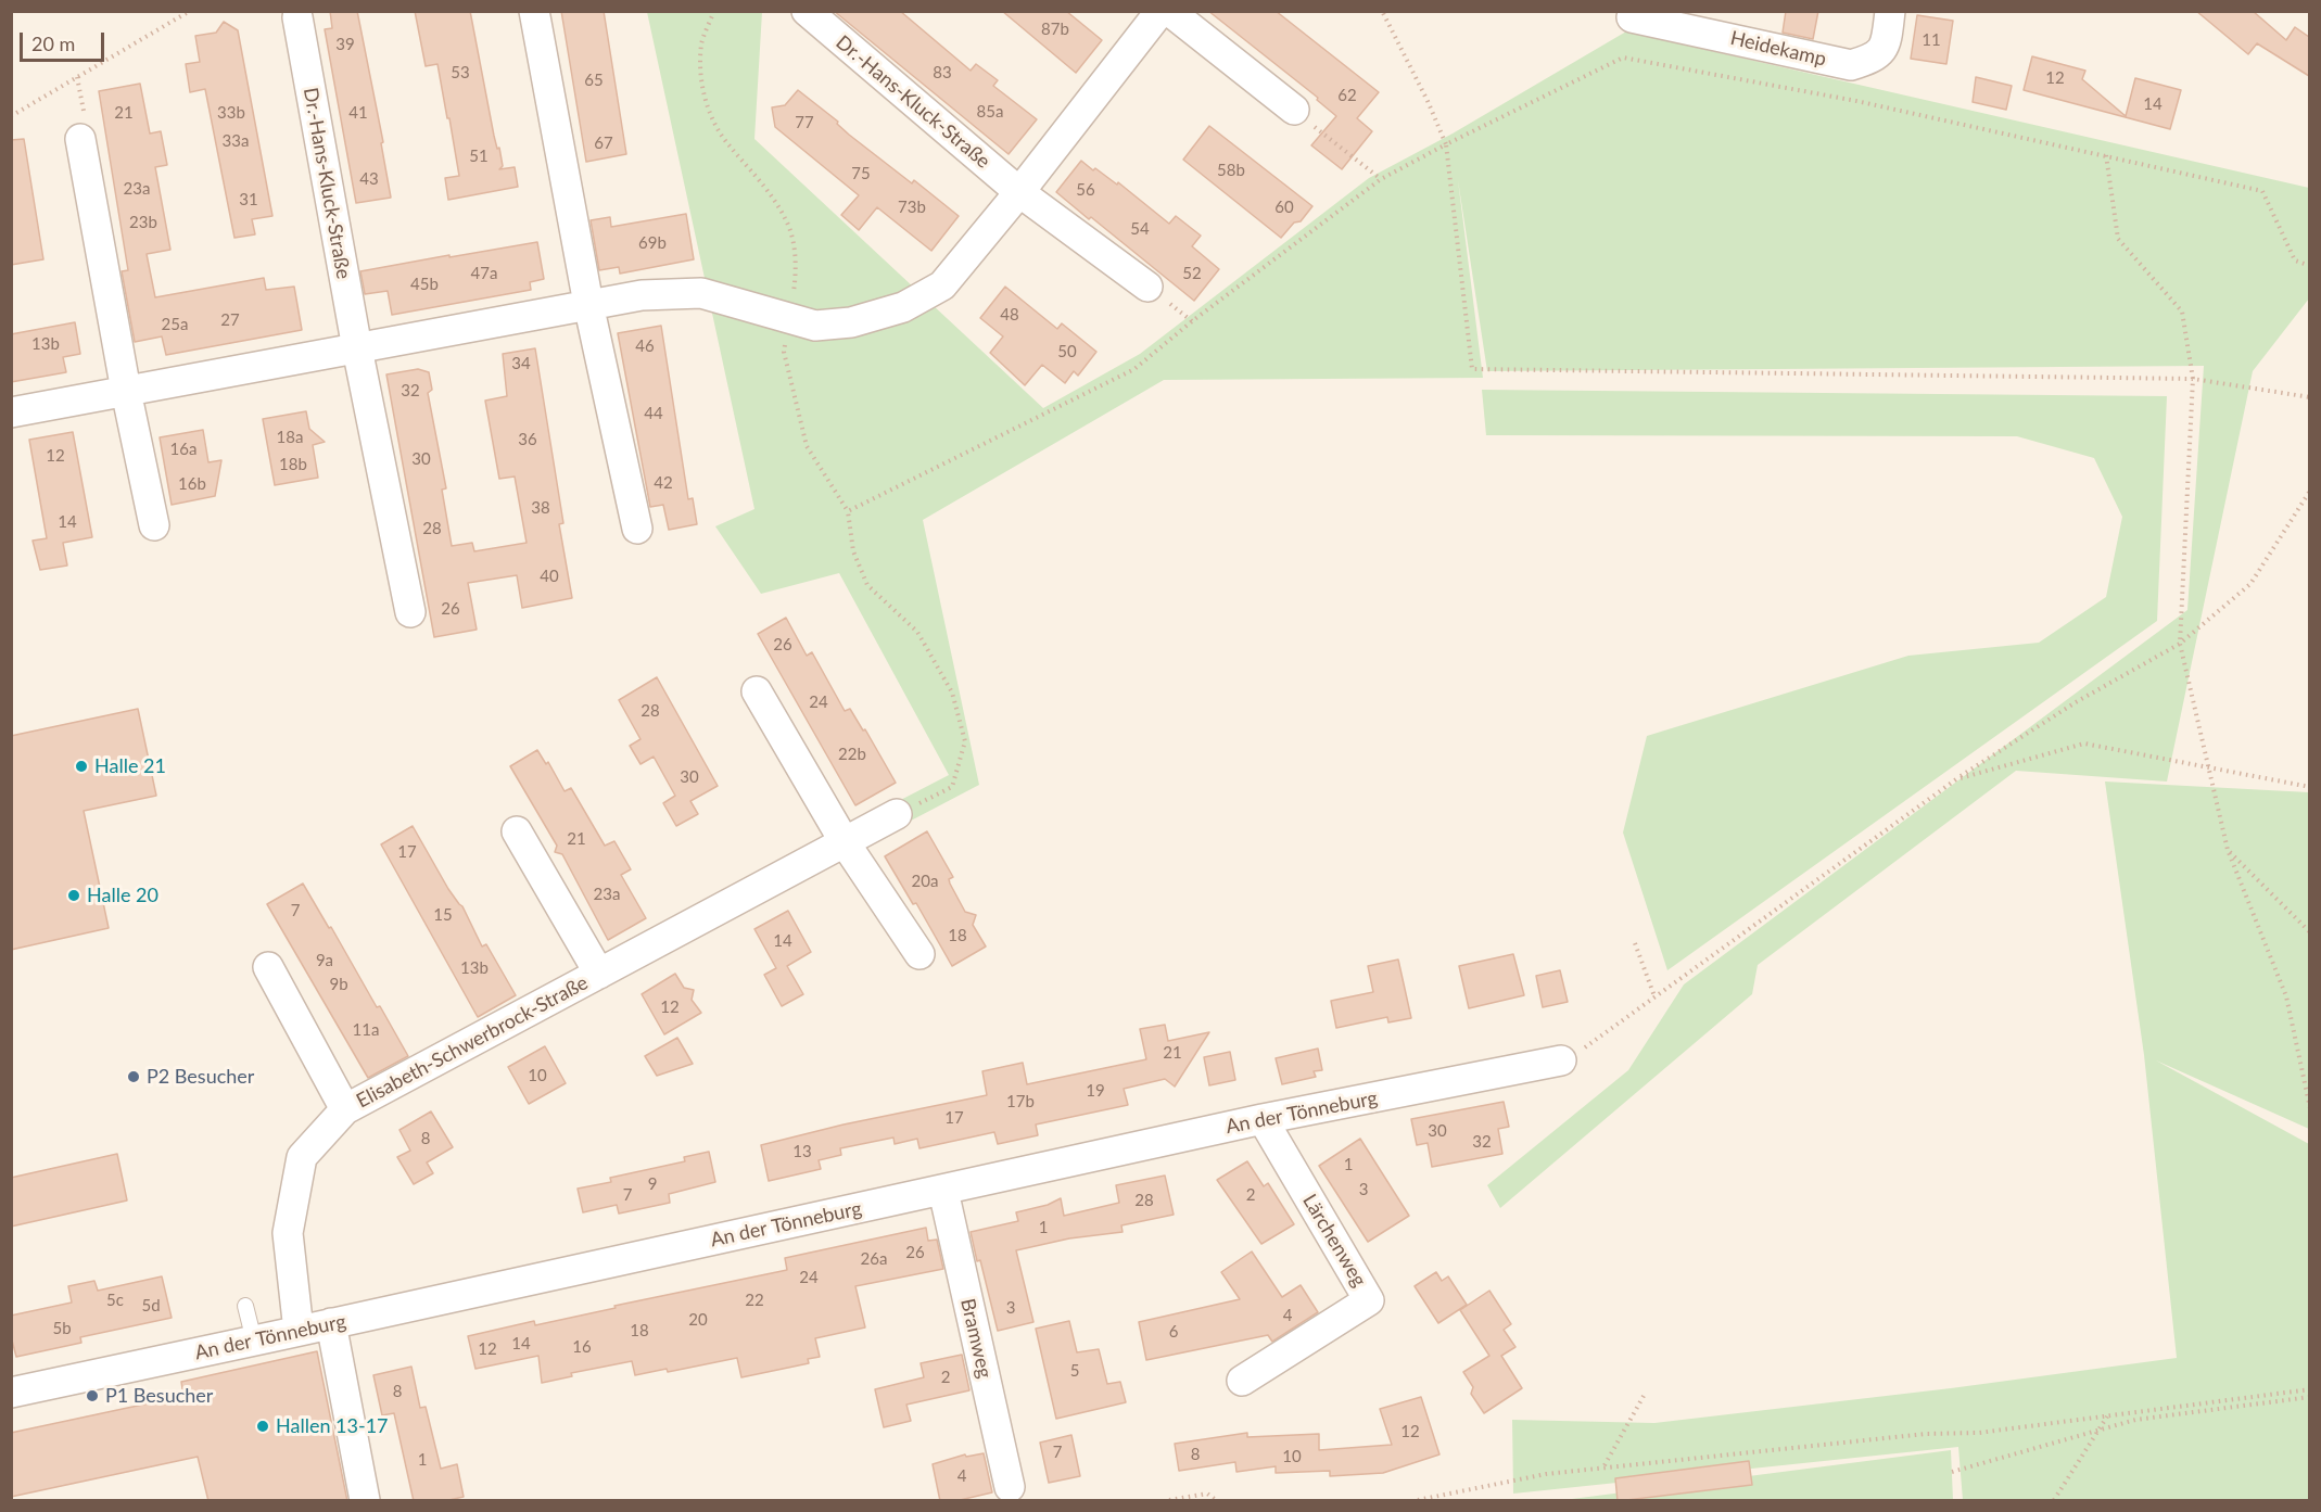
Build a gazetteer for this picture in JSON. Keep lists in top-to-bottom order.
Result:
{
  "streets": {
    "street": [
      "Heidekamp",
      "Dr.-Hans-Kluck-Straße",
      "Elisabeth-Schwerbrock-Straße",
      "An der Tönneburg",
      "Lärchenweg",
      "Bramweg"
    ]
  },
  "crossings": [
    ["Elisabeth-Schwerbrock-Straße", "An der Tönneburg"],
    ["An der Tönneburg", "Lärchenweg"],
    ["An der Tönneburg", "Bramweg"]
  ],
  "places": [
    "Halle 21",
    "Halle 20",
    "P2 Besucher",
    "P1 Besucher",
    "Hallen 13-17"
  ],
  "house_numbers": [
    "87b",
    "11",
    "39",
    "53",
    "83",
    "12",
    "65",
    "62",
    "14",
    "85a",
    "21",
    "33b",
    "41",
    "77",
    "33a",
    "67",
    "51",
    "58b",
    "75",
    "43",
    "23a",
    "56",
    "31",
    "73b",
    "60",
    "23b",
    "54",
    "69b",
    "47a",
    "52",
    "45b",
    "48",
    "27",
    "25a",
    "13b",
    "46",
    "50",
    "34",
    "32",
    "44",
    "18a",
    "36",
    "16a",
    "12",
    "30",
    "18b",
    "42",
    "16b",
    "38",
    "14",
    "28",
    "40",
    "26",
    "26",
    "24",
    "28",
    "22b",
    "30",
    "21",
    "17",
    "20a",
    "23a",
    "7",
    "15",
    "18",
    "14",
    "9a",
    "13b",
    "9b",
    "12",
    "11a",
    "21",
    "10",
    "19",
    "17b",
    "17",
    "30",
    "8",
    "32",
    "13",
    "1",
    "9",
    "3",
    "7",
    "2",
    "28",
    "1",
    "26",
    "26a",
    "24",
    "5c",
    "22",
    "5d",
    "3",
    "4",
    "20",
    "5b",
    "18",
    "6",
    "14",
    "16",
    "12",
    "5",
    "2",
    "8",
    "12",
    "7",
    "8",
    "10",
    "1",
    "4"
  ],
  "scale_bar": "20 m"
}
